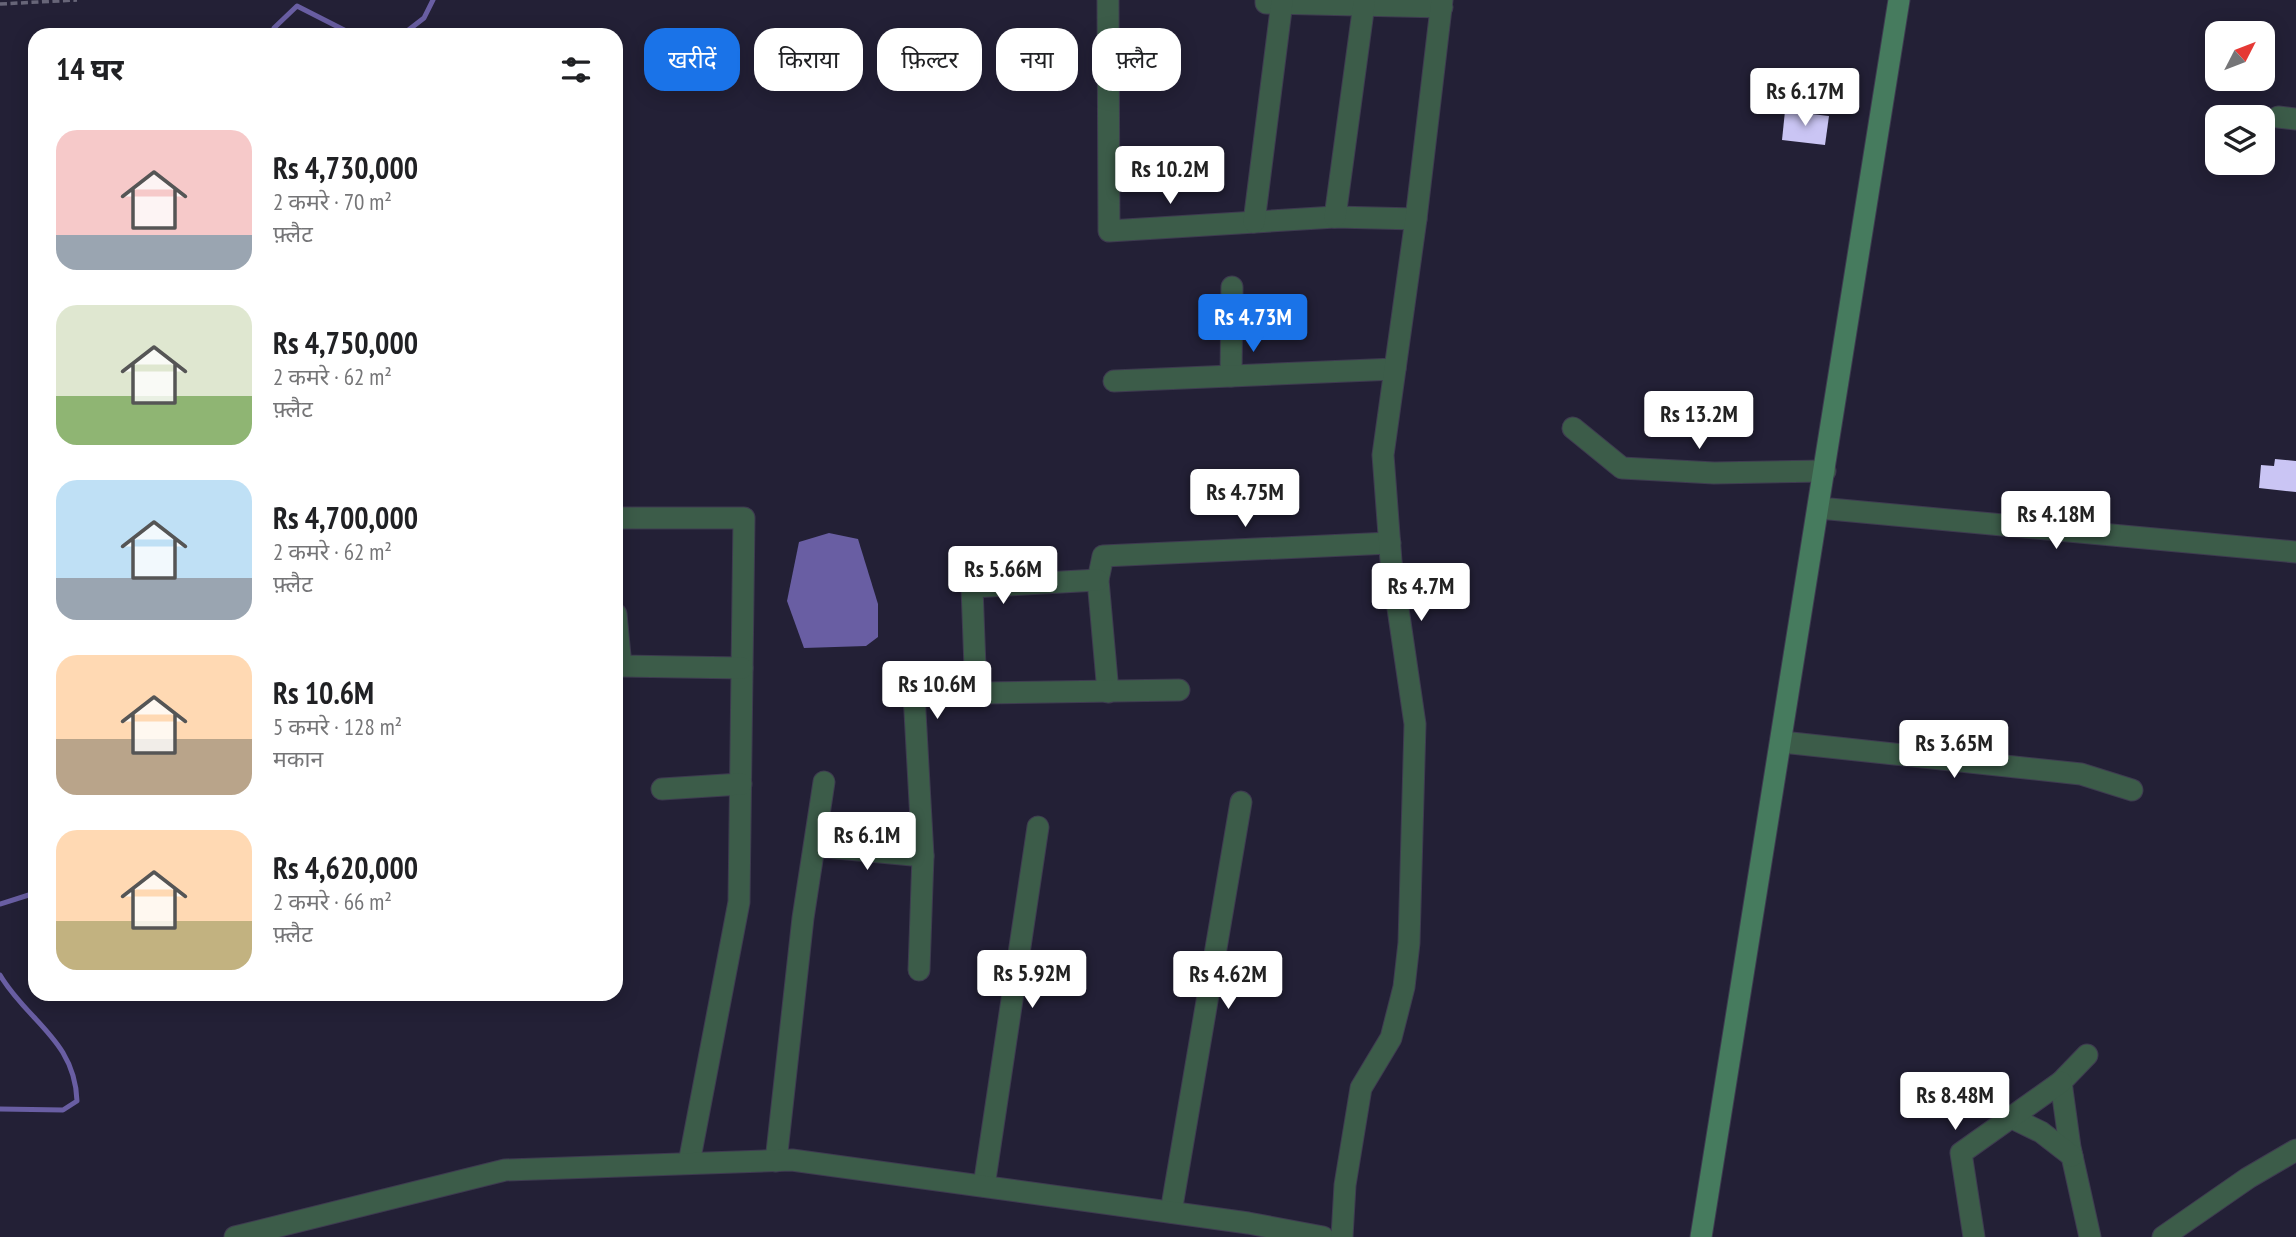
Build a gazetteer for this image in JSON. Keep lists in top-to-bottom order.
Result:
{
  "north": "top right",
  "page": {
    "chip": [
      "खरीदें",
      "किराया",
      "फ़िल्टर",
      "नया",
      "फ़्लैट"
    ],
    "heading": "14 घर",
    "price": [
      "Rs 6.17M",
      "Rs 10.2M",
      "Rs 4.73M",
      "Rs 13.2M",
      "Rs 4.75M",
      "Rs 4.18M",
      "Rs 5.66M",
      "Rs 4.7M",
      "Rs 10.6M",
      "Rs 3.65M",
      "Rs 6.1M",
      "Rs 5.92M",
      "Rs 4.62M",
      "Rs 8.48M"
    ],
    "list": [
      {
        "name": "Rs 4,730,000",
        "note": "2 कमरे · 70 m² · फ़्लैट"
      },
      {
        "name": "Rs 4,750,000",
        "note": "2 कमरे · 62 m² · फ़्लैट"
      },
      {
        "name": "Rs 4,700,000",
        "note": "2 कमरे · 62 m² · फ़्लैट"
      },
      {
        "name": "Rs 10.6M",
        "note": "5 कमरे · 128 m² · मकान"
      },
      {
        "name": "Rs 4,620,000",
        "note": "2 कमरे · 66 m² · फ़्लैट"
      }
    ]
  }
}
